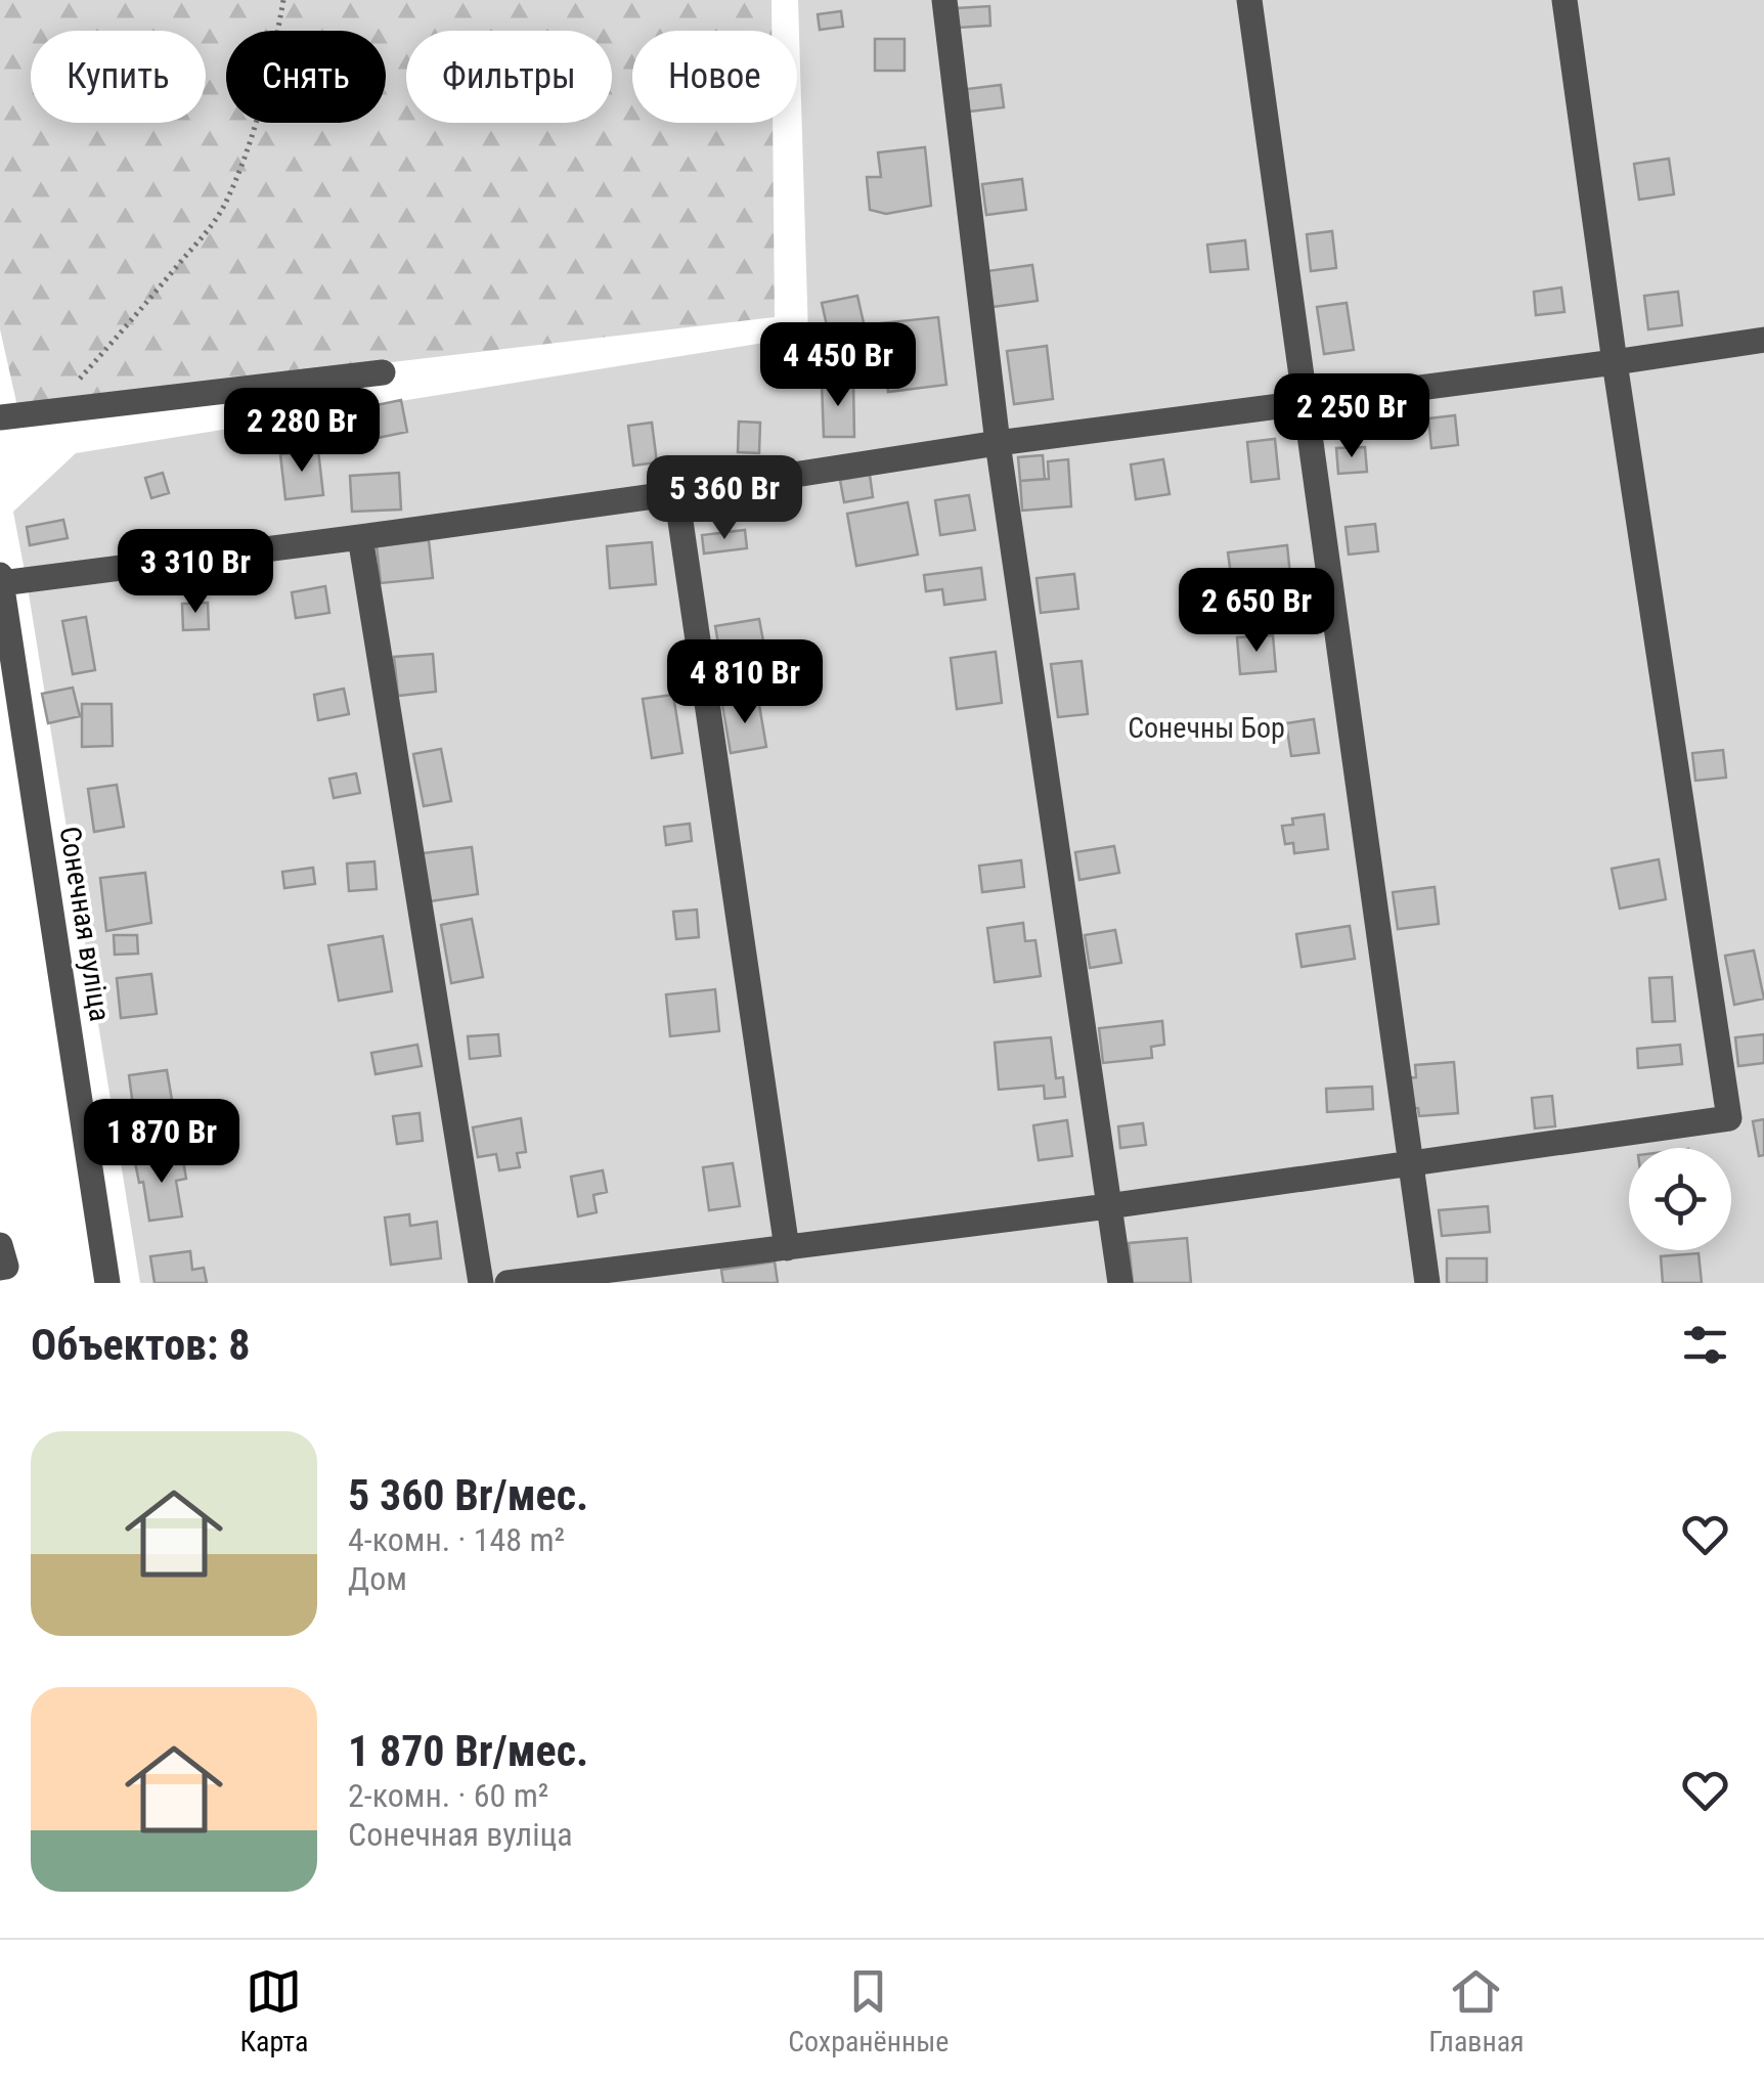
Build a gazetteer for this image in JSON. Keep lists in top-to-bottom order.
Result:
{
  "streets": {
    "street": ["Сонечная вуліца"]
  },
  "parks": ["Сонечны Бор"],
  "page": {
    "chip": [
      "Купить",
      "Снять",
      "Фильтры",
      "Новое"
    ],
    "price": [
      "4 450 Br",
      "2 250 Br",
      "2 280 Br",
      "5 360 Br",
      "3 310 Br",
      "2 650 Br",
      "4 810 Br",
      "1 870 Br"
    ],
    "heading": "Объектов: 8",
    "list": [
      {
        "name": "5 360 Br/мес.",
        "note": "4-комн. · 148 m² · Дом"
      },
      {
        "name": "1 870 Br/мес.",
        "note": "2-комн. · 60 m² · Сонечная вуліца"
      }
    ],
    "tabs": ["Карта", "Сохранённые", "Главная"]
  }
}
